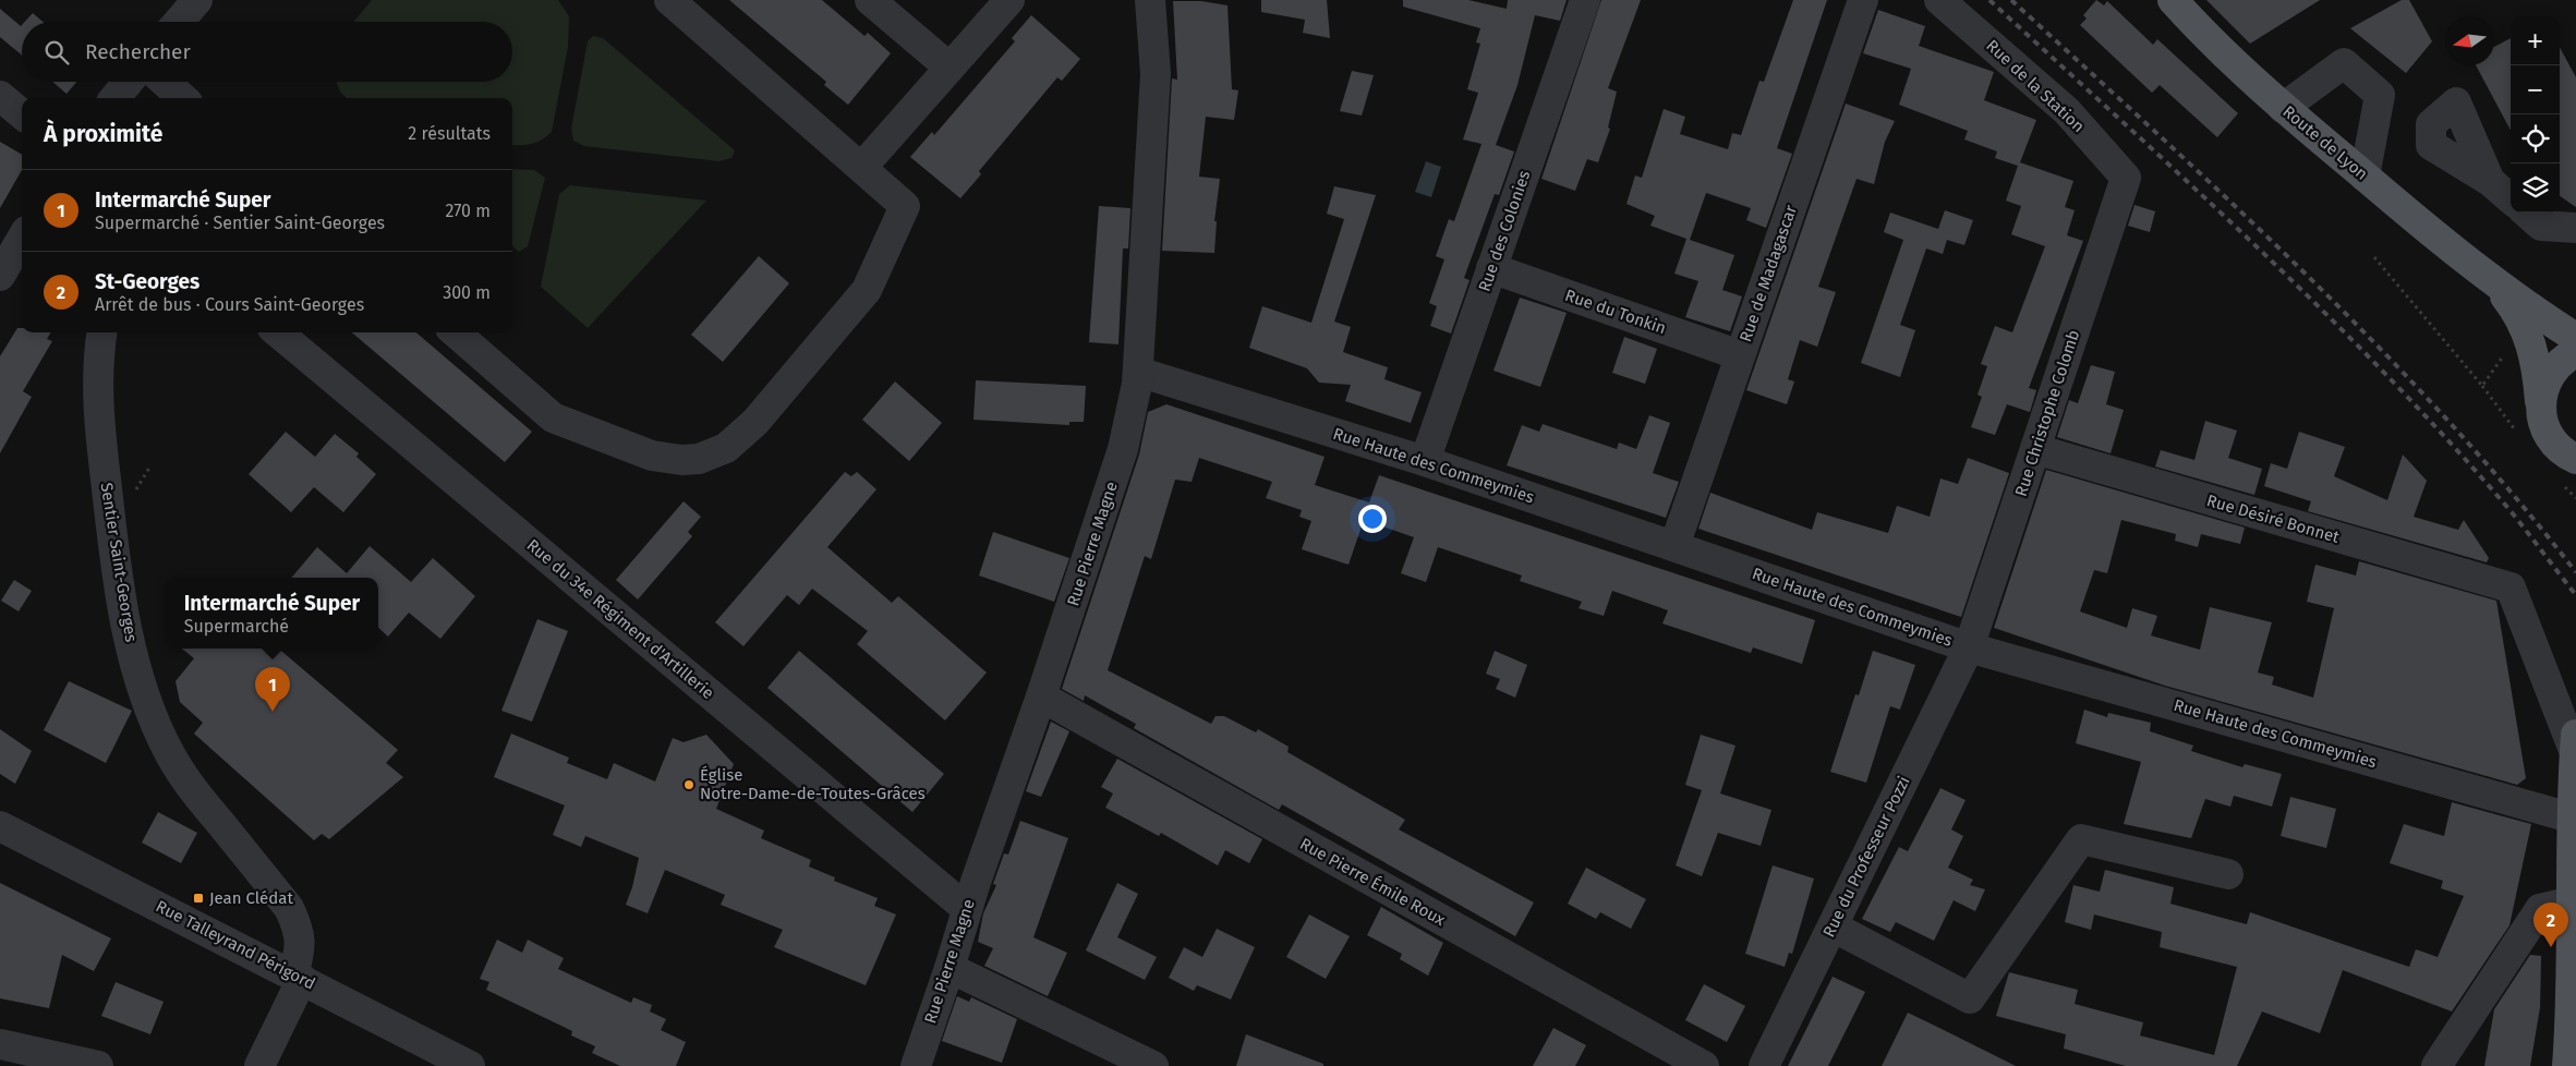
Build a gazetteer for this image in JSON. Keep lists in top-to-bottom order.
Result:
{
  "streets": {
    "main road": ["Route de Lyon"],
    "street": [
      "Rue de la Station",
      "Rue des Colonies",
      "Rue de Madagascar",
      "Rue du Tonkin",
      "Rue Christophe Colomb",
      "Rue Haute des Commeymies",
      "Rue Désiré Bonnet",
      "Rue Pierre Magne",
      "Sentier Saint-Georges",
      "Rue du 34e Régiment d'Artillerie",
      "Rue du Professeur Pozzi",
      "Rue Pierre Émile Roux",
      "Rue Talleyrand Périgord"
    ]
  },
  "crossings": [
    ["Rue de la Station", "Rue Christophe Colomb"],
    ["Rue des Colonies", "Rue du Tonkin"],
    ["Rue des Colonies", "Rue Haute des Commeymies"],
    ["Rue de Madagascar", "Rue du Tonkin"],
    ["Rue de Madagascar", "Rue Haute des Commeymies"],
    ["Rue Christophe Colomb", "Rue Haute des Commeymies"],
    ["Rue Christophe Colomb", "Rue Désiré Bonnet"],
    ["Rue Christophe Colomb", "Rue du Professeur Pozzi"],
    ["Rue Haute des Commeymies", "Rue Pierre Magne"],
    ["Rue Haute des Commeymies", "Rue du Professeur Pozzi"],
    ["Rue Pierre Magne", "Rue du 34e Régiment d'Artillerie"],
    ["Rue Pierre Magne", "Rue Pierre Émile Roux"],
    ["Sentier Saint-Georges", "Rue Talleyrand Périgord"]
  ],
  "places": {
    "other": ["Église Notre-Dame-de-Toutes-Grâces"],
    "transit": ["Jean Clédat"]
  },
  "north": "left",
  "page": {
    "map_buttons": ["+", "−"],
    "search": "Rechercher",
    "heading": ["À proximité", "2 résultats"],
    "list": [
      {
        "mark": "1",
        "name": "Intermarché Super",
        "note": "Supermarché · Sentier Saint-Georges",
        "value": "270 m"
      },
      {
        "mark": "2",
        "name": "St-Georges",
        "note": "Arrêt de bus · Cours Saint-Georges",
        "value": "300 m"
      }
    ],
    "popup": ["Intermarché Super", "Supermarché"],
    "pins": ["1", "2"]
  }
}
